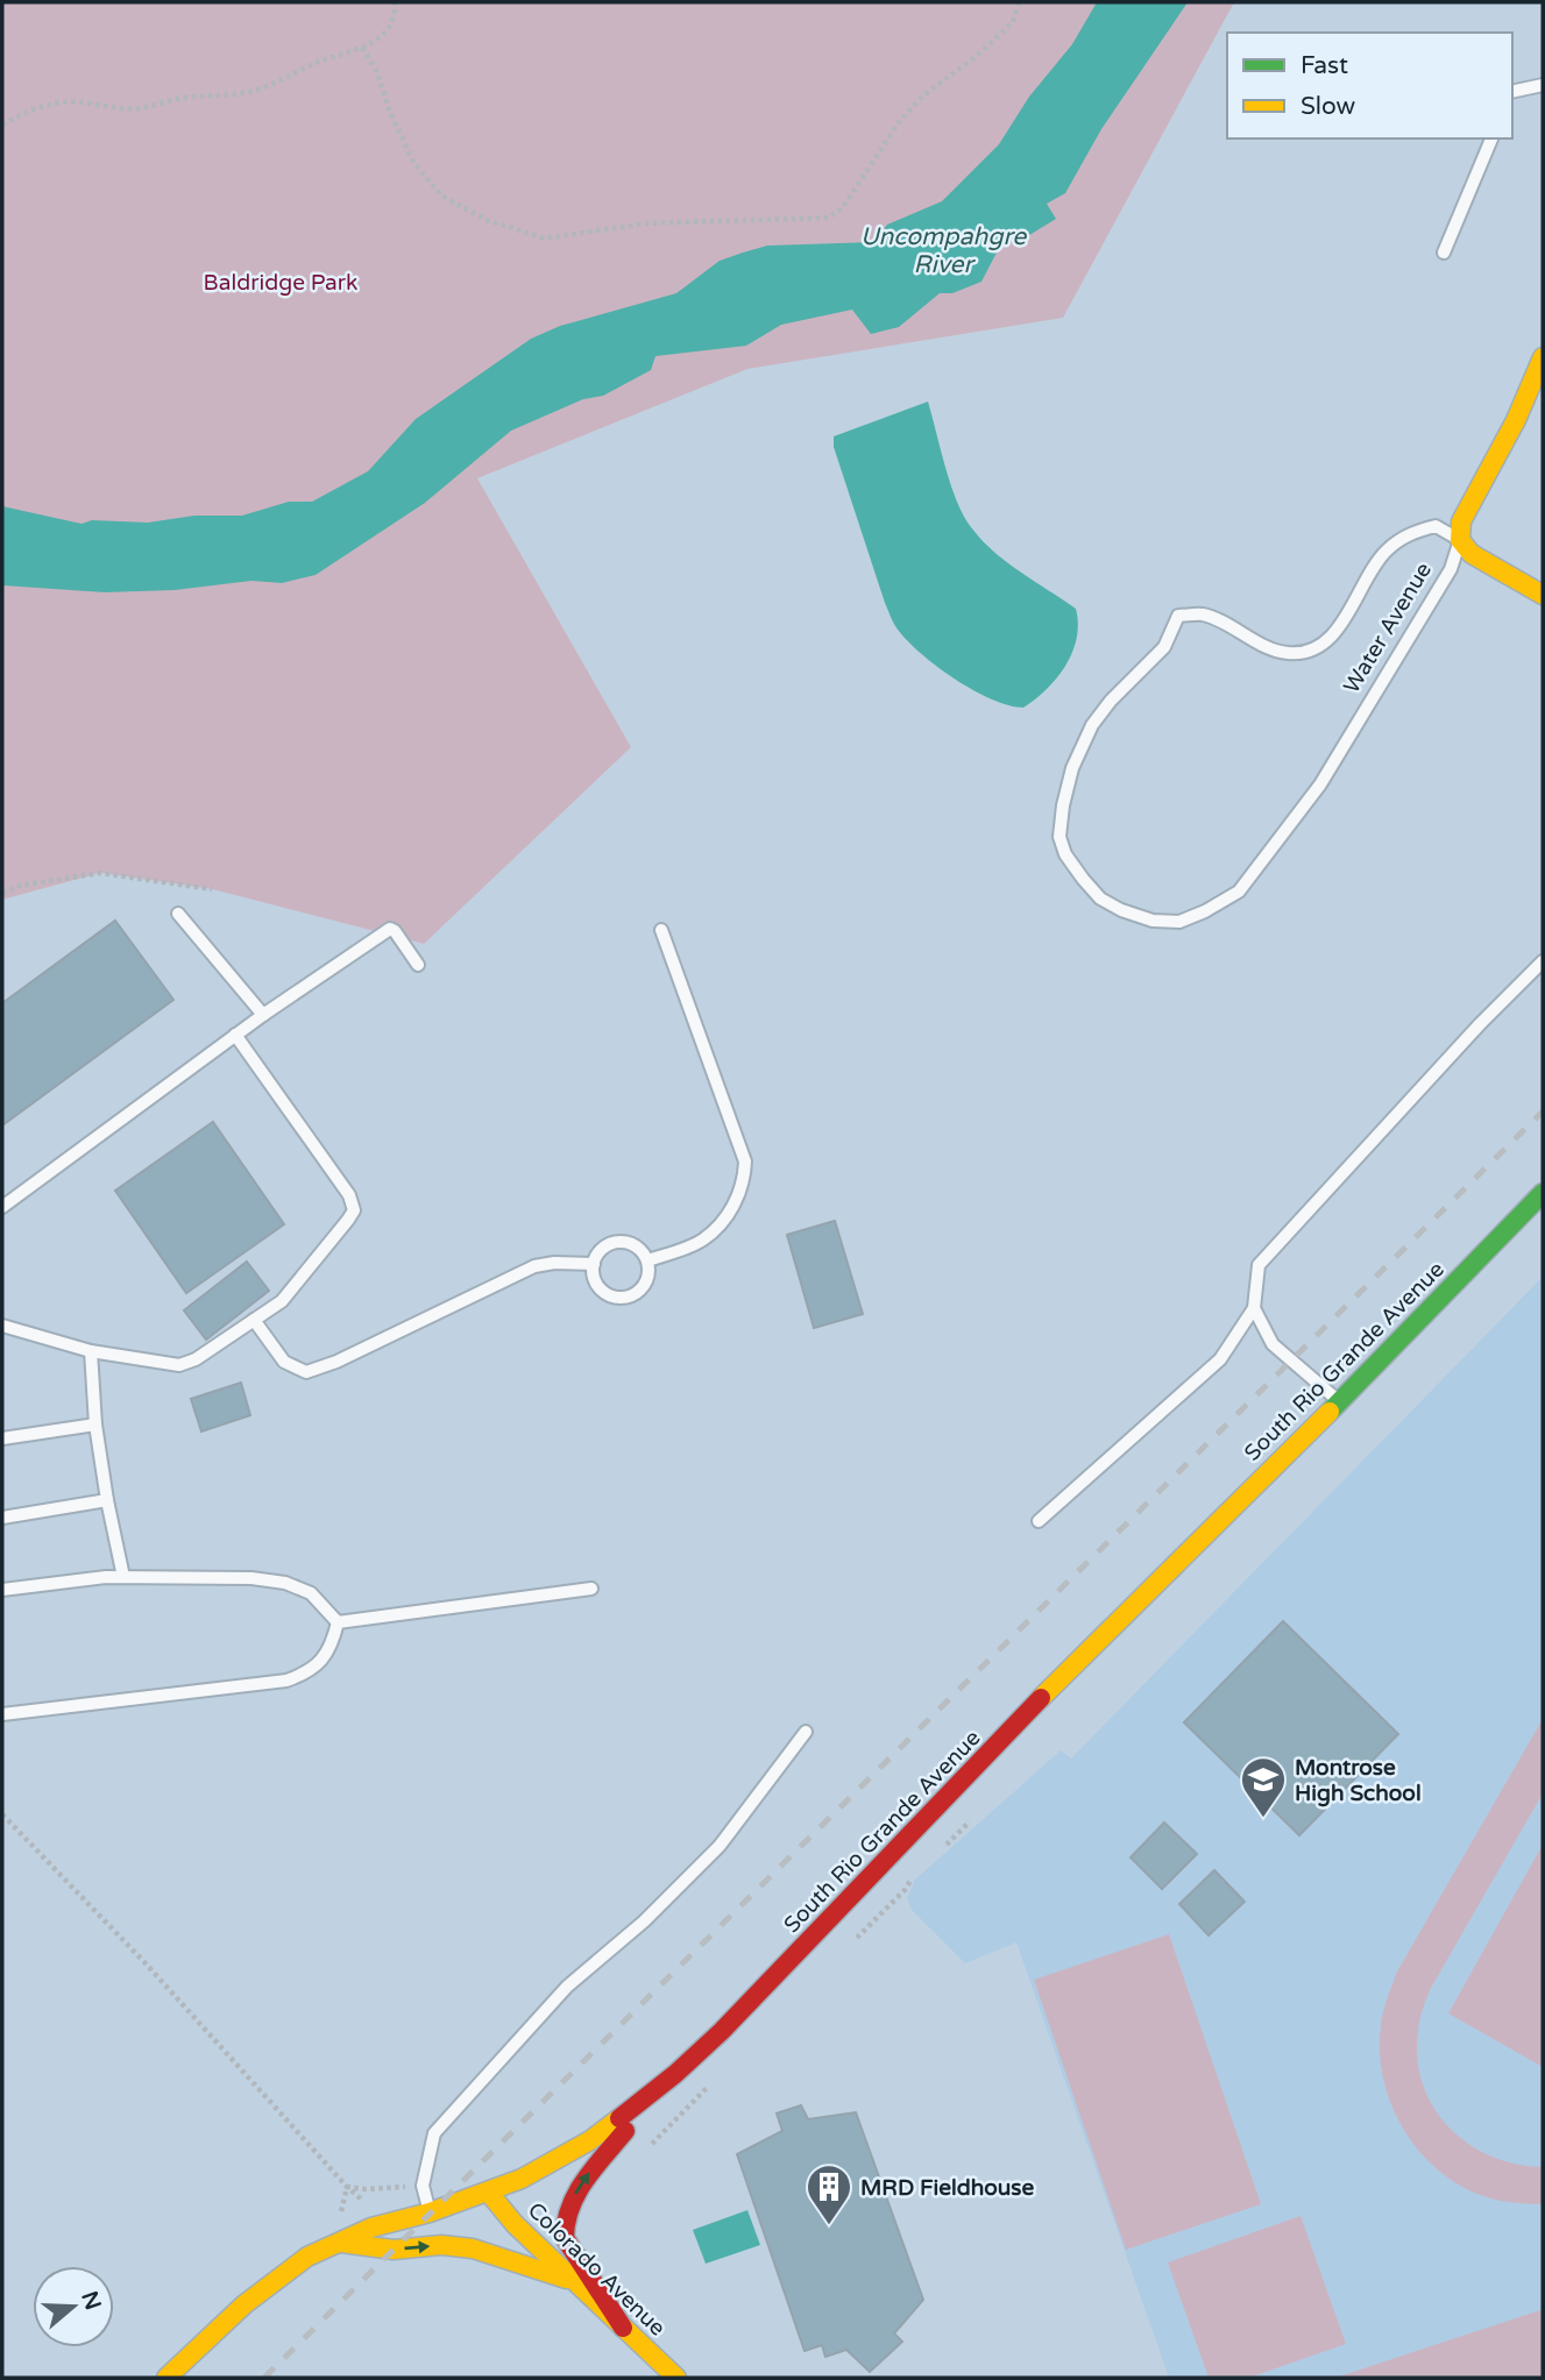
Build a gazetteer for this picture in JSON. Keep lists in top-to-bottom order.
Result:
{
  "streets": {
    "street": ["Water Avenue", "South Rio Grande Avenue", "Colorado Avenue"]
  },
  "crossings": [
    ["South Rio Grande Avenue", "Colorado Avenue"]
  ],
  "water": ["Uncompahgre River"],
  "parks": ["Baldridge Park"],
  "places": {
    "school or university": ["Montrose High School"],
    "building": ["MRD Fieldhouse"]
  },
  "legend": ["Fast", "Slow"],
  "north": "right"
}
